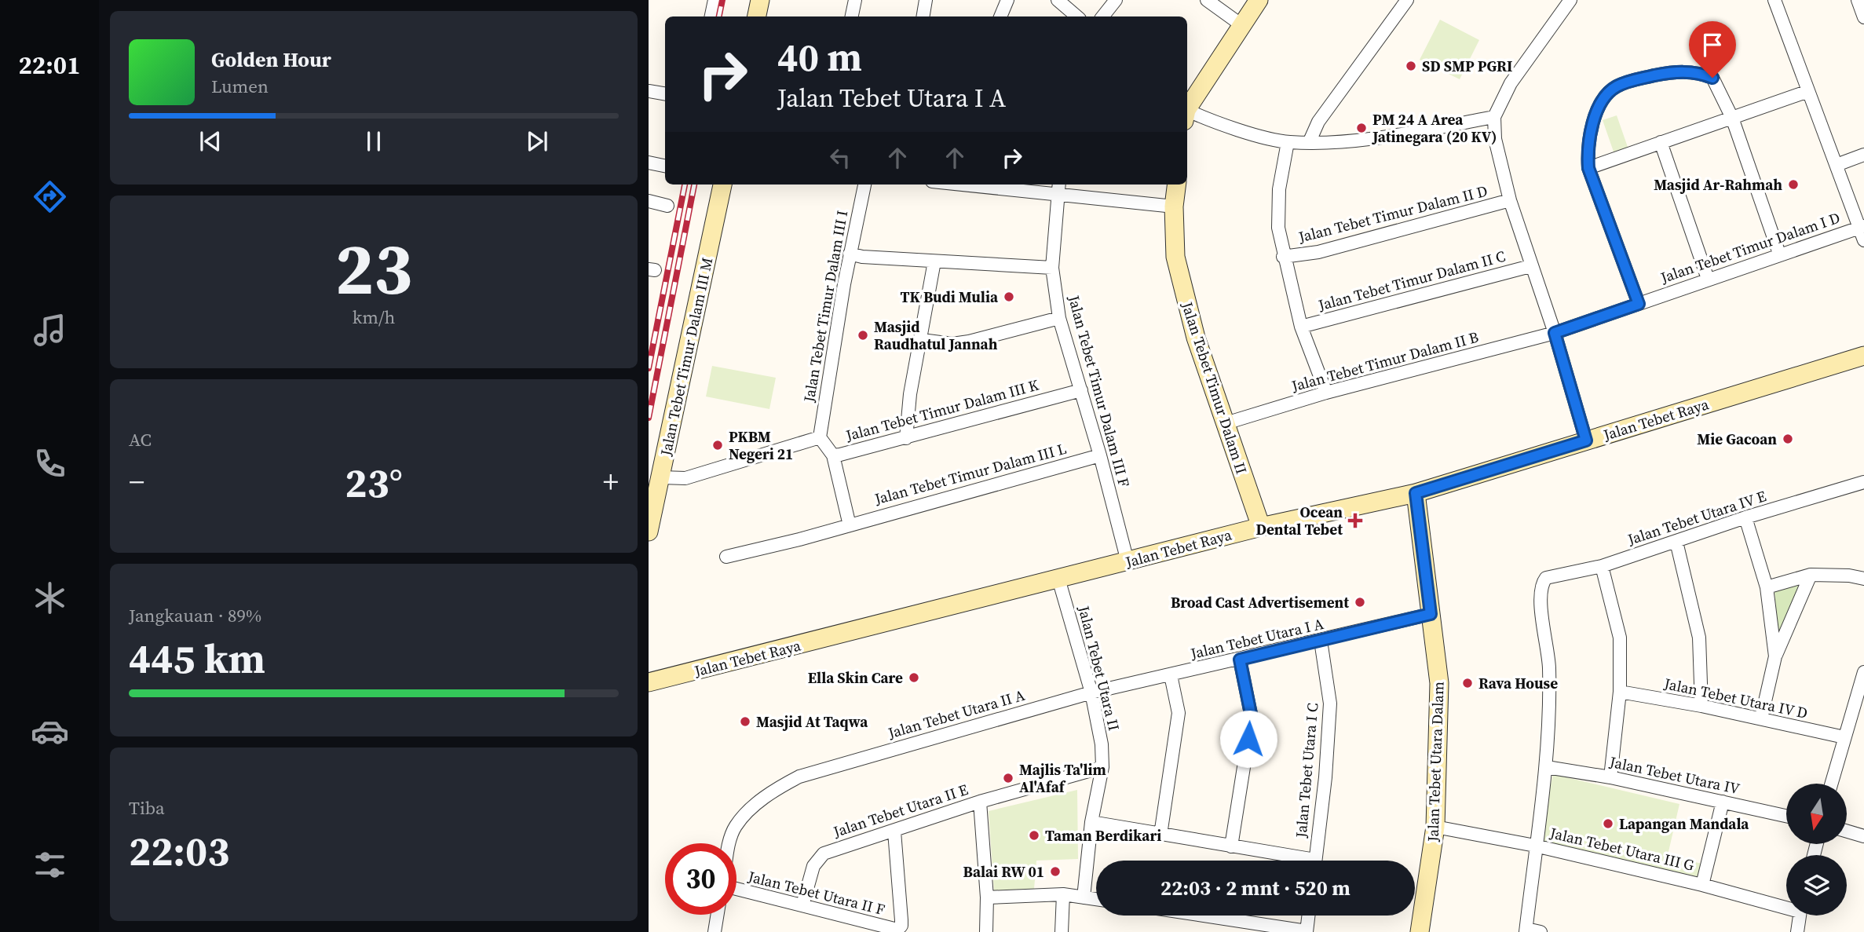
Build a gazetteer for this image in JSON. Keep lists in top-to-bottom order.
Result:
{
  "streets": {
    "street": [
      "Jalan Tebet Timur Dalam II D",
      "Jalan Tebet Timur Dalam I D",
      "Jalan Tebet Timur Dalam II C",
      "Jalan Tebet Timur Dalam III I",
      "Jalan Tebet Timur Dalam III M",
      "Jalan Tebet Timur Dalam II B",
      "Jalan Tebet Timur Dalam II",
      "Jalan Tebet Timur Dalam III F",
      "Jalan Tebet Timur Dalam III K",
      "Jalan Tebet Raya",
      "Jalan Tebet Timur Dalam III L",
      "Jalan Tebet Utara IV E",
      "Jalan Tebet Utara I A",
      "Jalan Tebet Utara II",
      "Jalan Tebet Utara IV D",
      "Jalan Tebet Utara II A",
      "Jalan Tebet Utara Dalam",
      "Jalan Tebet Utara I C",
      "Jalan Tebet Utara IV",
      "Jalan Tebet Utara II E",
      "Jalan Tebet Utara III G",
      "Jalan Tebet Utara II F"
    ]
  },
  "crossings": [
    ["Jalan Tebet Timur Dalam I D", "Jalan Tebet Timur Dalam II B"],
    ["Jalan Tebet Timur Dalam III I", "Jalan Tebet Timur Dalam III K"],
    ["Jalan Tebet Timur Dalam II B", "Jalan Tebet Timur Dalam II"],
    ["Jalan Tebet Timur Dalam II", "Jalan Tebet Raya"],
    ["Jalan Tebet Timur Dalam III F", "Jalan Tebet Timur Dalam III K"],
    ["Jalan Tebet Timur Dalam III F", "Jalan Tebet Raya"],
    ["Jalan Tebet Timur Dalam III F", "Jalan Tebet Timur Dalam III L"],
    ["Jalan Tebet Raya", "Jalan Tebet Utara II"],
    ["Jalan Tebet Raya", "Jalan Tebet Utara Dalam"],
    ["Jalan Tebet Utara IV E", "Jalan Tebet Utara IV"],
    ["Jalan Tebet Utara I A", "Jalan Tebet Utara II"],
    ["Jalan Tebet Utara I A", "Jalan Tebet Utara II A"],
    ["Jalan Tebet Utara I A", "Jalan Tebet Utara Dalam"],
    ["Jalan Tebet Utara I A", "Jalan Tebet Utara I C"],
    ["Jalan Tebet Utara II", "Jalan Tebet Utara II A"],
    ["Jalan Tebet Utara II", "Jalan Tebet Utara II E"],
    ["Jalan Tebet Utara Dalam", "Jalan Tebet Utara III G"],
    ["Jalan Tebet Utara II E", "Jalan Tebet Utara II F"]
  ],
  "places": {
    "other": [
      "SD SMP PGRI",
      "PM 24 A Area Jatinegara (20 KV)",
      "Masjid Ar-Rahmah",
      "TK Budi Mulia",
      "Masjid Raudhatul Jannah",
      "Mie Gacoan",
      "PKBM Negeri 21",
      "Broad Cast Advertisement",
      "Ella Skin Care",
      "Rava House",
      "Masjid At Taqwa",
      "Majlis Ta'lim Al'Afaf",
      "Lapangan Mandala",
      "Taman Berdikari",
      "Balai RW 01"
    ],
    "health": ["Ocean Dental Tebet"]
  },
  "north": "bottom",
  "page": {
    "tabs": "22:01",
    "turn": ["40 m", "Jalan Tebet Utara I A"],
    "song": ["Golden Hour", "Lumen"],
    "tile": [
      ["23", "km/h"],
      "AC",
      ["Jangkauan · 89%", "445 km"],
      ["Tiba", "22:03"]
    ],
    "heat": ["−", "23°", "+"],
    "limit": "30",
    "trip": "22:03 · 2 mnt · 520 m"
  }
}
